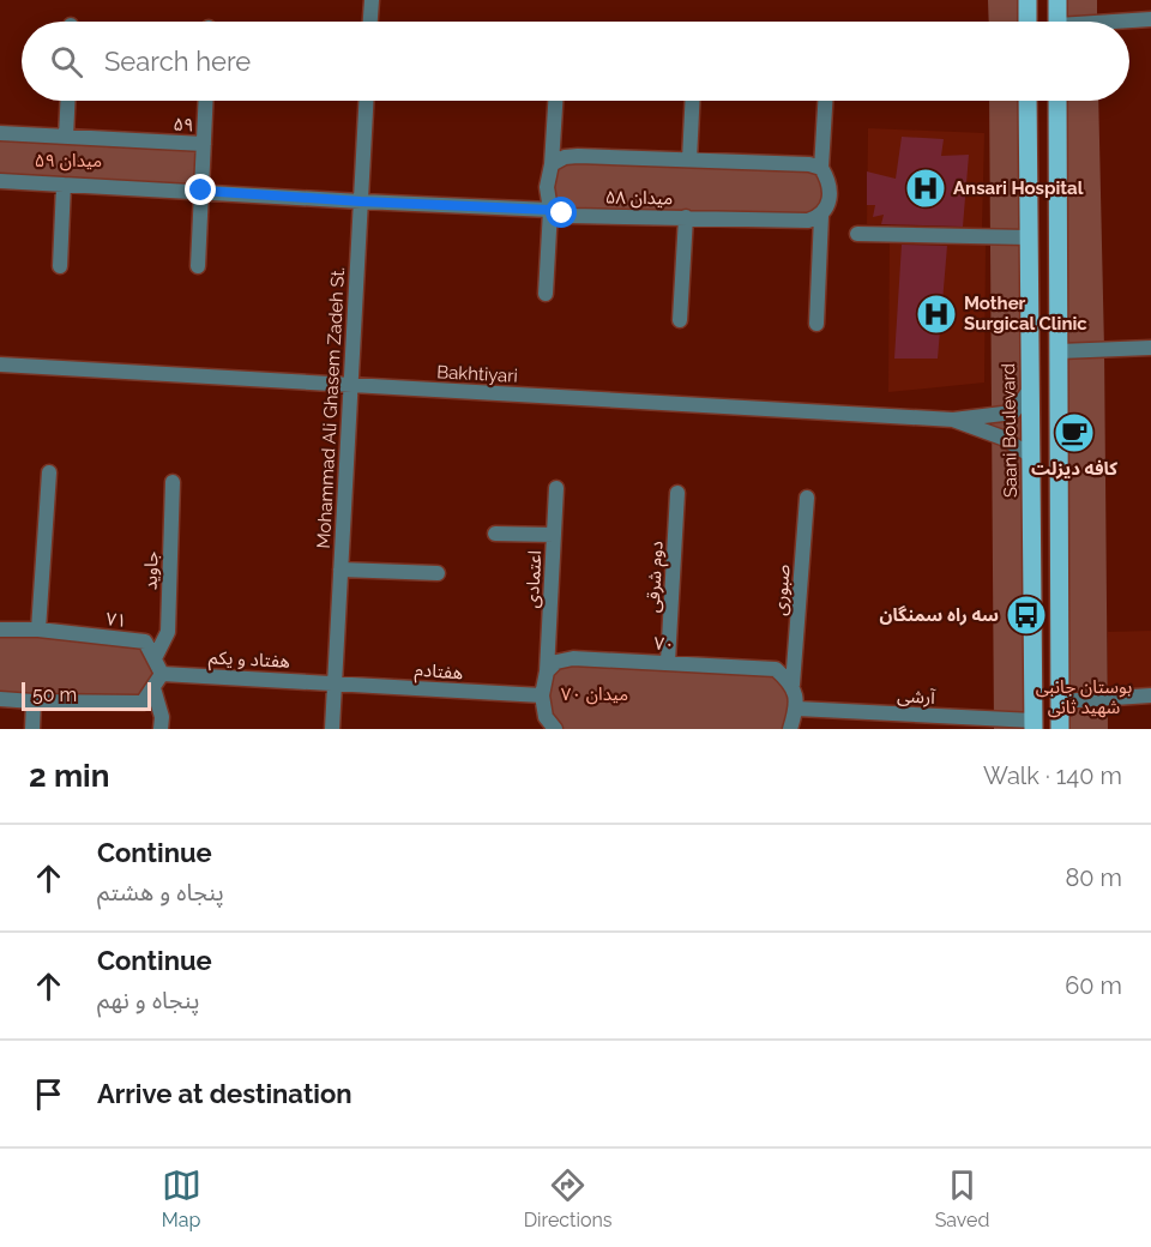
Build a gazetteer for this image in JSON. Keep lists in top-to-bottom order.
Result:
{
  "streets": {
    "main road": ["Saani Boulevard"],
    "street": [
      "۵۹",
      "میدان ۵۸",
      "Bakhtiyari",
      "Mohammad Ali Ghasem Zadeh St.",
      "جاوید",
      "دوم شرقی",
      "اعتمادی",
      "صبوری",
      "۷۱",
      "۷۰",
      "هفتاد و یکم",
      "هفتادم",
      "آرشی"
    ]
  },
  "crossings": [
    ["۵۹", "میدان ۵۸"],
    ["میدان ۵۸", "Mohammad Ali Ghasem Zadeh St."],
    ["Bakhtiyari", "Mohammad Ali Ghasem Zadeh St."],
    ["Mohammad Ali Ghasem Zadeh St.", "هفتاد و یکم"],
    ["Mohammad Ali Ghasem Zadeh St.", "هفتادم"],
    ["Saani Boulevard", "آرشی"],
    ["جاوید", "۷۱"],
    ["دوم شرقی", "۷۰"],
    ["اعتمادی", "۷۰"],
    ["صبوری", "۷۰"],
    ["۷۱", "هفتاد و یکم"],
    ["هفتاد و یکم", "هفتادم"]
  ],
  "parks": ["میدان ۵۹", "بوستان جانبی شهید ثانی", "میدان ۷۰"],
  "places": {
    "hospital": ["Ansari Hospital", "Mother Surgical Clinic"],
    "cafe": ["کافه دیزلت"],
    "bus stop": ["سه راه سمنگان"]
  },
  "scale_bar": "50 m",
  "page": {
    "search": "Search here",
    "scale": "50 m",
    "heading": ["2 min", "Walk · 140 m"],
    "list": [
      ["Continue", "پنجاه و هشتم", "80 m"],
      ["Continue", "پنجاه و نهم", "60 m"],
      "Arrive at destination"
    ],
    "nav": ["Map", "Directions", "Saved"]
  }
}
